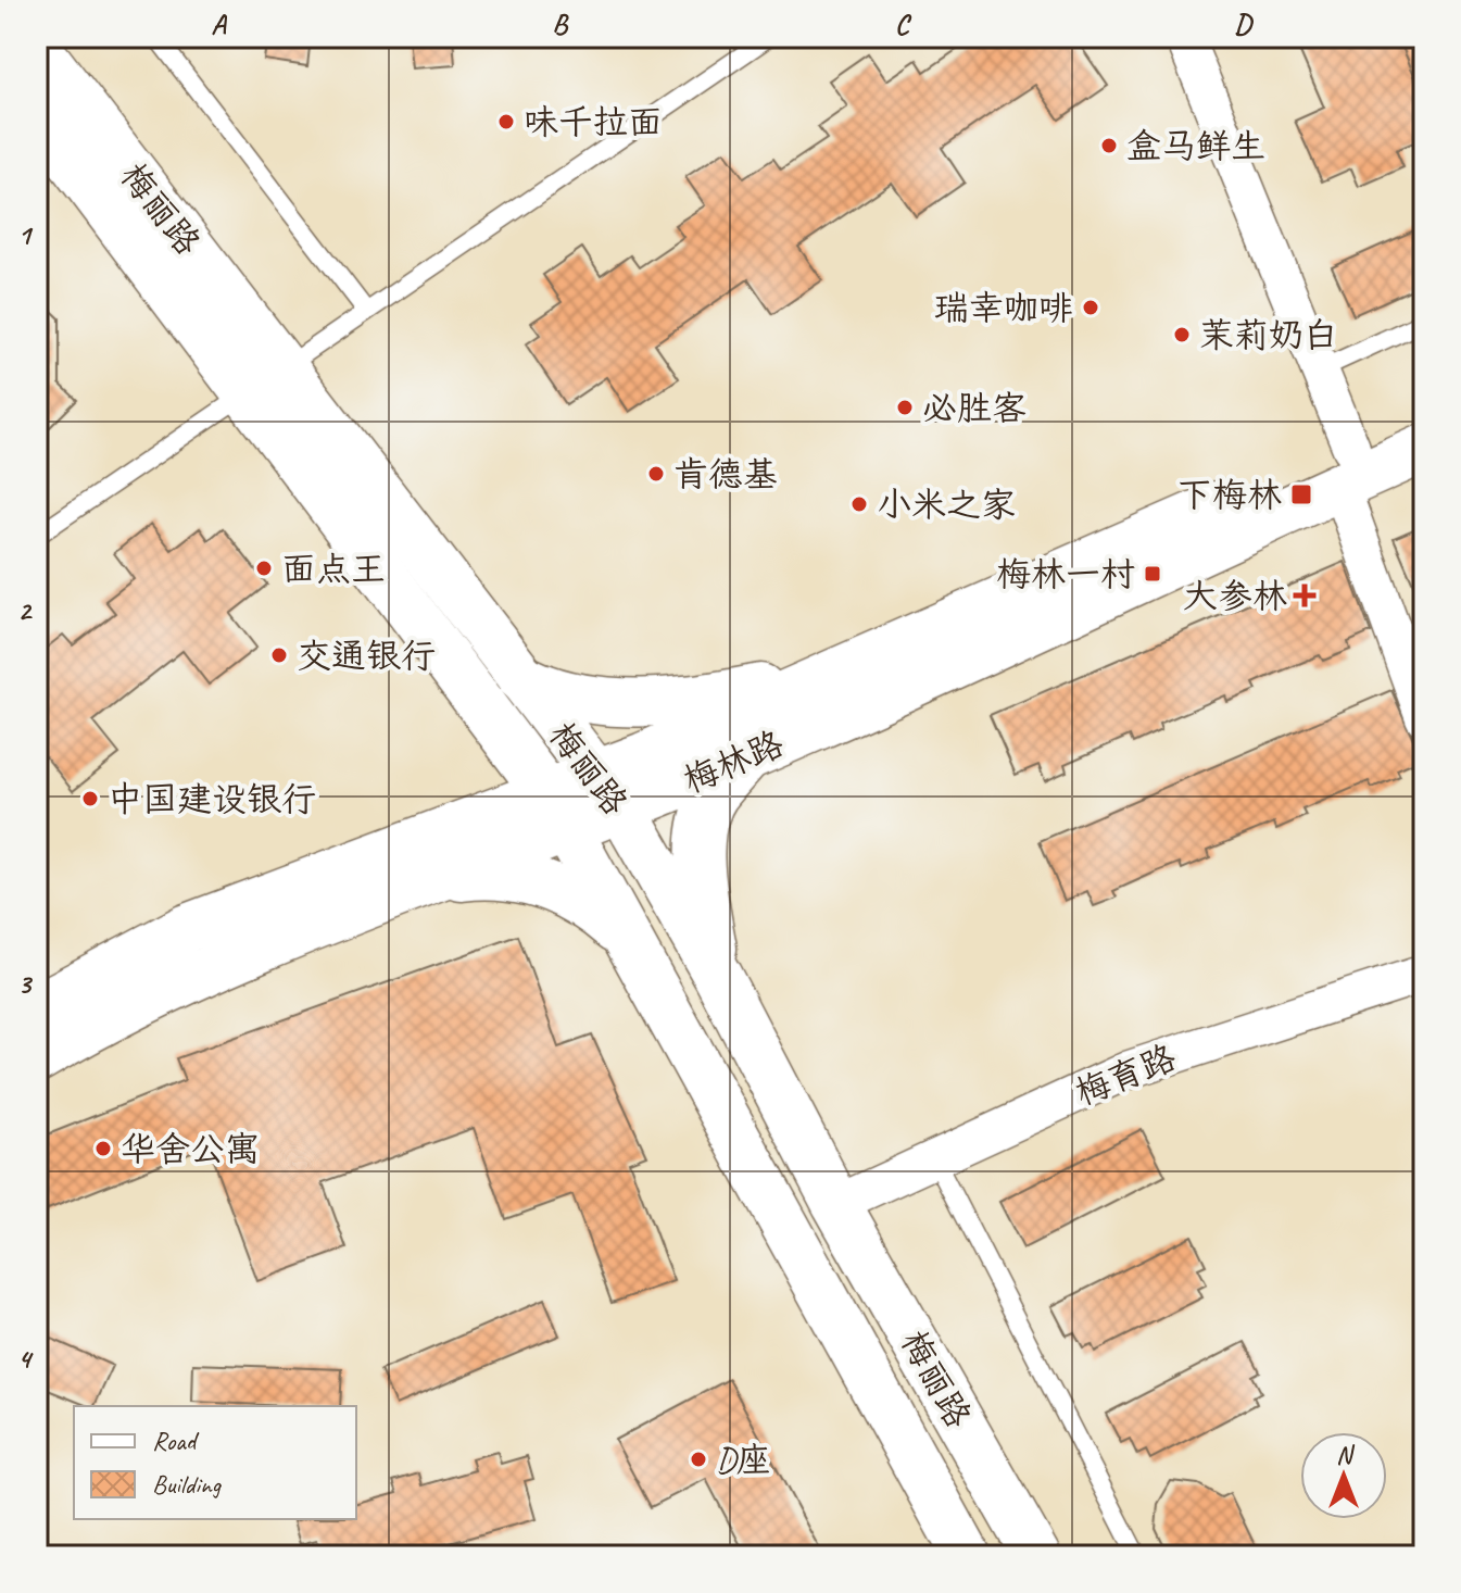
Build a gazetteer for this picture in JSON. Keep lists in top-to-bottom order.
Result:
{
  "streets": {
    "main road": ["梅丽路", "梅林路"],
    "street": ["梅育路"]
  },
  "crossings": [
    ["梅丽路", "梅林路"],
    ["梅丽路", "梅育路"]
  ],
  "places": {
    "other": [
      "味千拉面",
      "盒马鲜生",
      "瑞幸咖啡",
      "茉莉奶白",
      "必胜客",
      "肯德基",
      "小米之家",
      "面点王",
      "交通银行",
      "中国建设银行",
      "华舍公寓",
      "D座"
    ],
    "transit": ["下梅林", "梅林一村"],
    "health": ["大参林"]
  },
  "legend": ["Road", "Building"],
  "north": "top",
  "grid": {
    "columns": [
      "A",
      "B",
      "C",
      "D"
    ],
    "rows": [
      "1",
      "2",
      "3",
      "4"
    ]
  }
}
